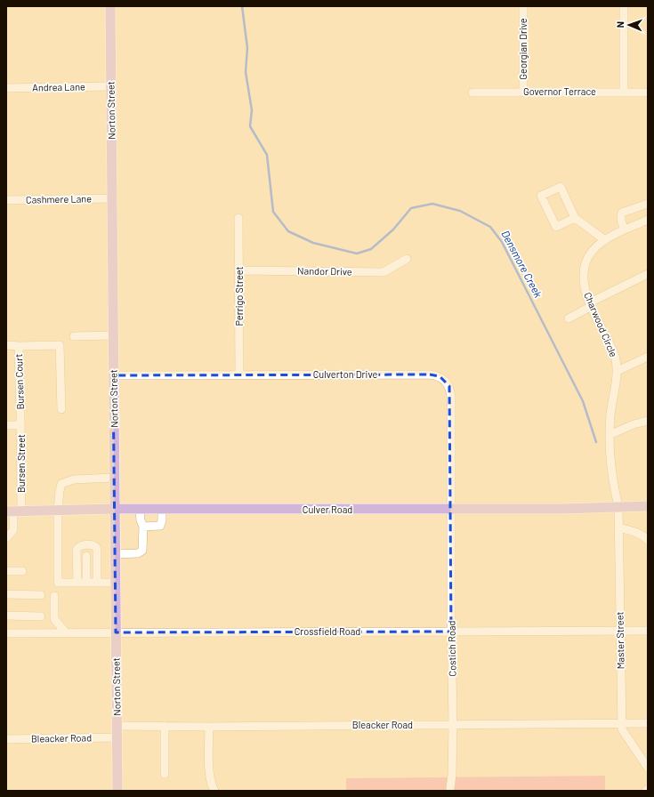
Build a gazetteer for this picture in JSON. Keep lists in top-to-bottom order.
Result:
{
  "streets": {
    "main road": ["Norton Street", "Culver Road"],
    "street": [
      "Georgian Drive",
      "Andrea Lane",
      "Governor Terrace",
      "Cashmere Lane",
      "Nandor Drive",
      "Perrigo Street",
      "Charwood Circle",
      "Culverton Drive",
      "Bursen Court",
      "Bursen Street",
      "Crossfield Road",
      "Master Street",
      "Costich Road",
      "Bleacker Road"
    ]
  },
  "crossings": [
    ["Georgian Drive", "Governor Terrace"],
    ["Andrea Lane", "Norton Street"],
    ["Norton Street", "Cashmere Lane"],
    ["Norton Street", "Culverton Drive"],
    ["Norton Street", "Culver Road"],
    ["Norton Street", "Crossfield Road"],
    ["Norton Street", "Bleacker Road"],
    ["Nandor Drive", "Perrigo Street"],
    ["Perrigo Street", "Culverton Drive"],
    ["Charwood Circle", "Culver Road"],
    ["Charwood Circle", "Master Street"],
    ["Culverton Drive", "Culver Road"],
    ["Culverton Drive", "Costich Road"],
    ["Bursen Court", "Bursen Street"],
    ["Bursen Street", "Culver Road"],
    ["Culver Road", "Master Street"],
    ["Culver Road", "Costich Road"],
    ["Crossfield Road", "Master Street"],
    ["Crossfield Road", "Costich Road"],
    ["Master Street", "Bleacker Road"],
    ["Costich Road", "Bleacker Road"]
  ],
  "water": ["Densmore Creek"],
  "north": "left"
}
